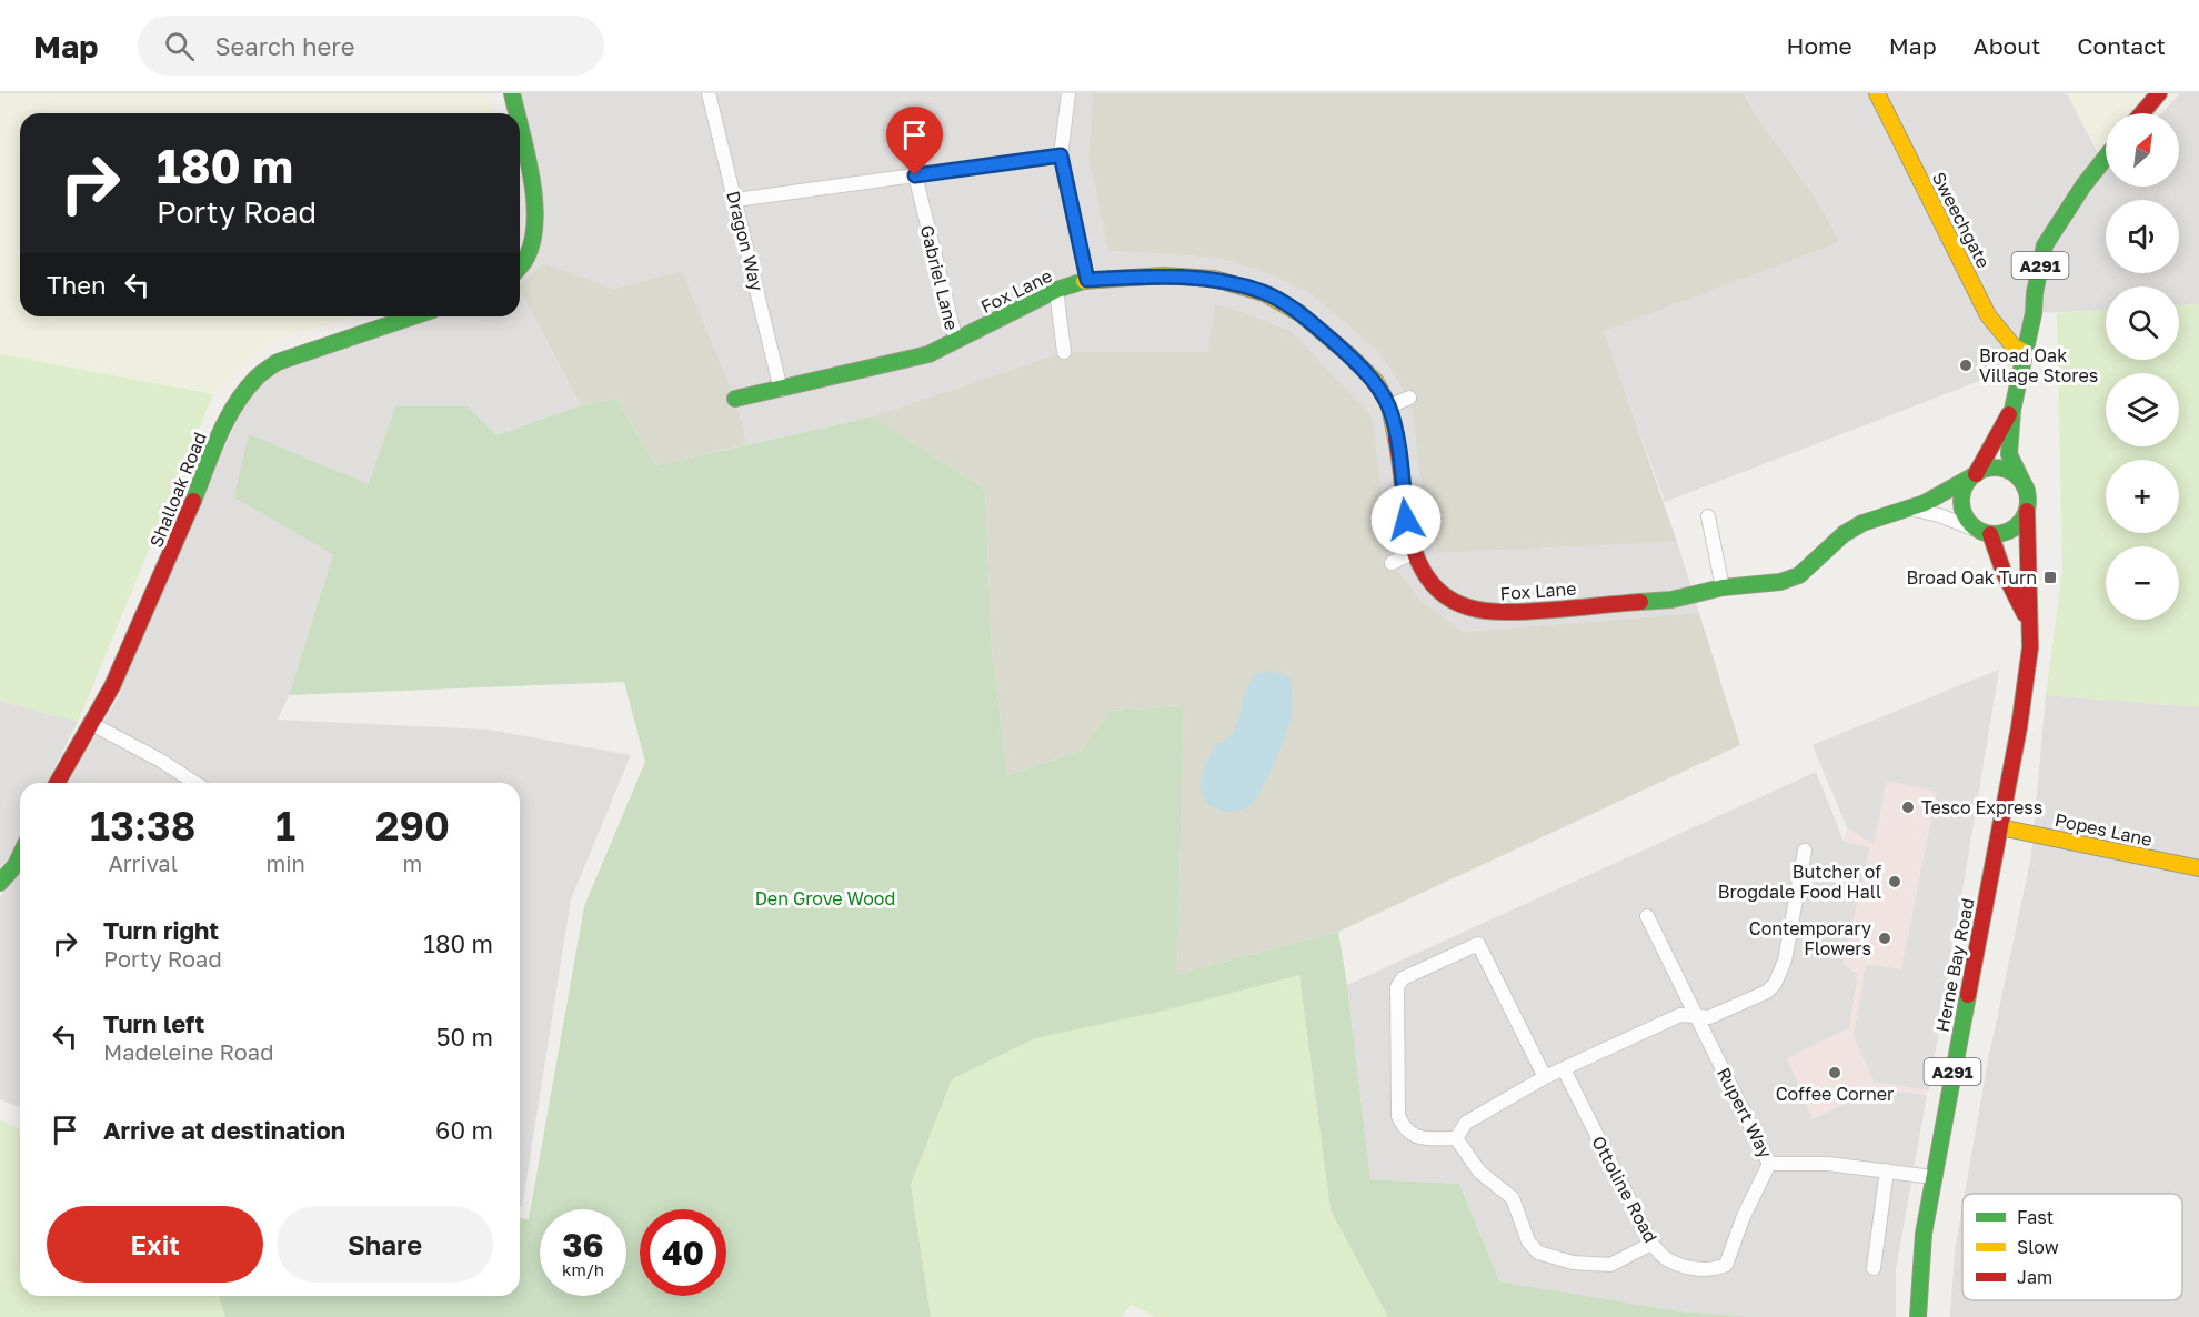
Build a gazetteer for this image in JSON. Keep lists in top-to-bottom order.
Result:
{
  "streets": {
    "street": [
      "Sweechgate",
      "Dragon Way",
      "A291",
      "Gabriel Lane",
      "Fox Lane",
      "Shalloak Road",
      "Popes Lane",
      "Herne Bay Road",
      "Rupert Way",
      "Ottoline Road"
    ]
  },
  "crossings": [
    ["Sweechgate", "A291"],
    ["Dragon Way", "Fox Lane"],
    ["A291", "Fox Lane"],
    ["A291", "Herne Bay Road"],
    ["Gabriel Lane", "Fox Lane"],
    ["Fox Lane", "Herne Bay Road"],
    ["Popes Lane", "Herne Bay Road"],
    ["Herne Bay Road", "Rupert Way"],
    ["Rupert Way", "Ottoline Road"]
  ],
  "parks": ["Den Grove Wood"],
  "places": {
    "other": [
      "Broad Oak Village Stores",
      "Tesco Express",
      "Butcher of Brogdale Food Hall",
      "Contemporary Flowers",
      "Coffee Corner"
    ],
    "transit": ["Broad Oak Turn"]
  },
  "legend": ["Fast", "Slow", "Jam"],
  "north": "top right",
  "page": {
    "header": "Map",
    "search": "Search here",
    "nav": [
      "Home",
      "Map",
      "About",
      "Contact"
    ],
    "map_buttons": ["+", "−"],
    "turn": ["180 m", "Porty Road"],
    "then": "Then",
    "eta": [
      "13:38",
      "Arrival",
      "1",
      "min",
      "290",
      "m"
    ],
    "list": [
      {
        "name": "Turn right",
        "note": "Porty Road",
        "value": "180 m"
      },
      {
        "name": "Turn left",
        "note": "Madeleine Road",
        "value": "50 m"
      },
      {
        "name": "Arrive at destination",
        "value": "60 m"
      }
    ],
    "buttons": ["Exit", "Share"],
    "speed": "36 km/h",
    "limit": "40"
  }
}
